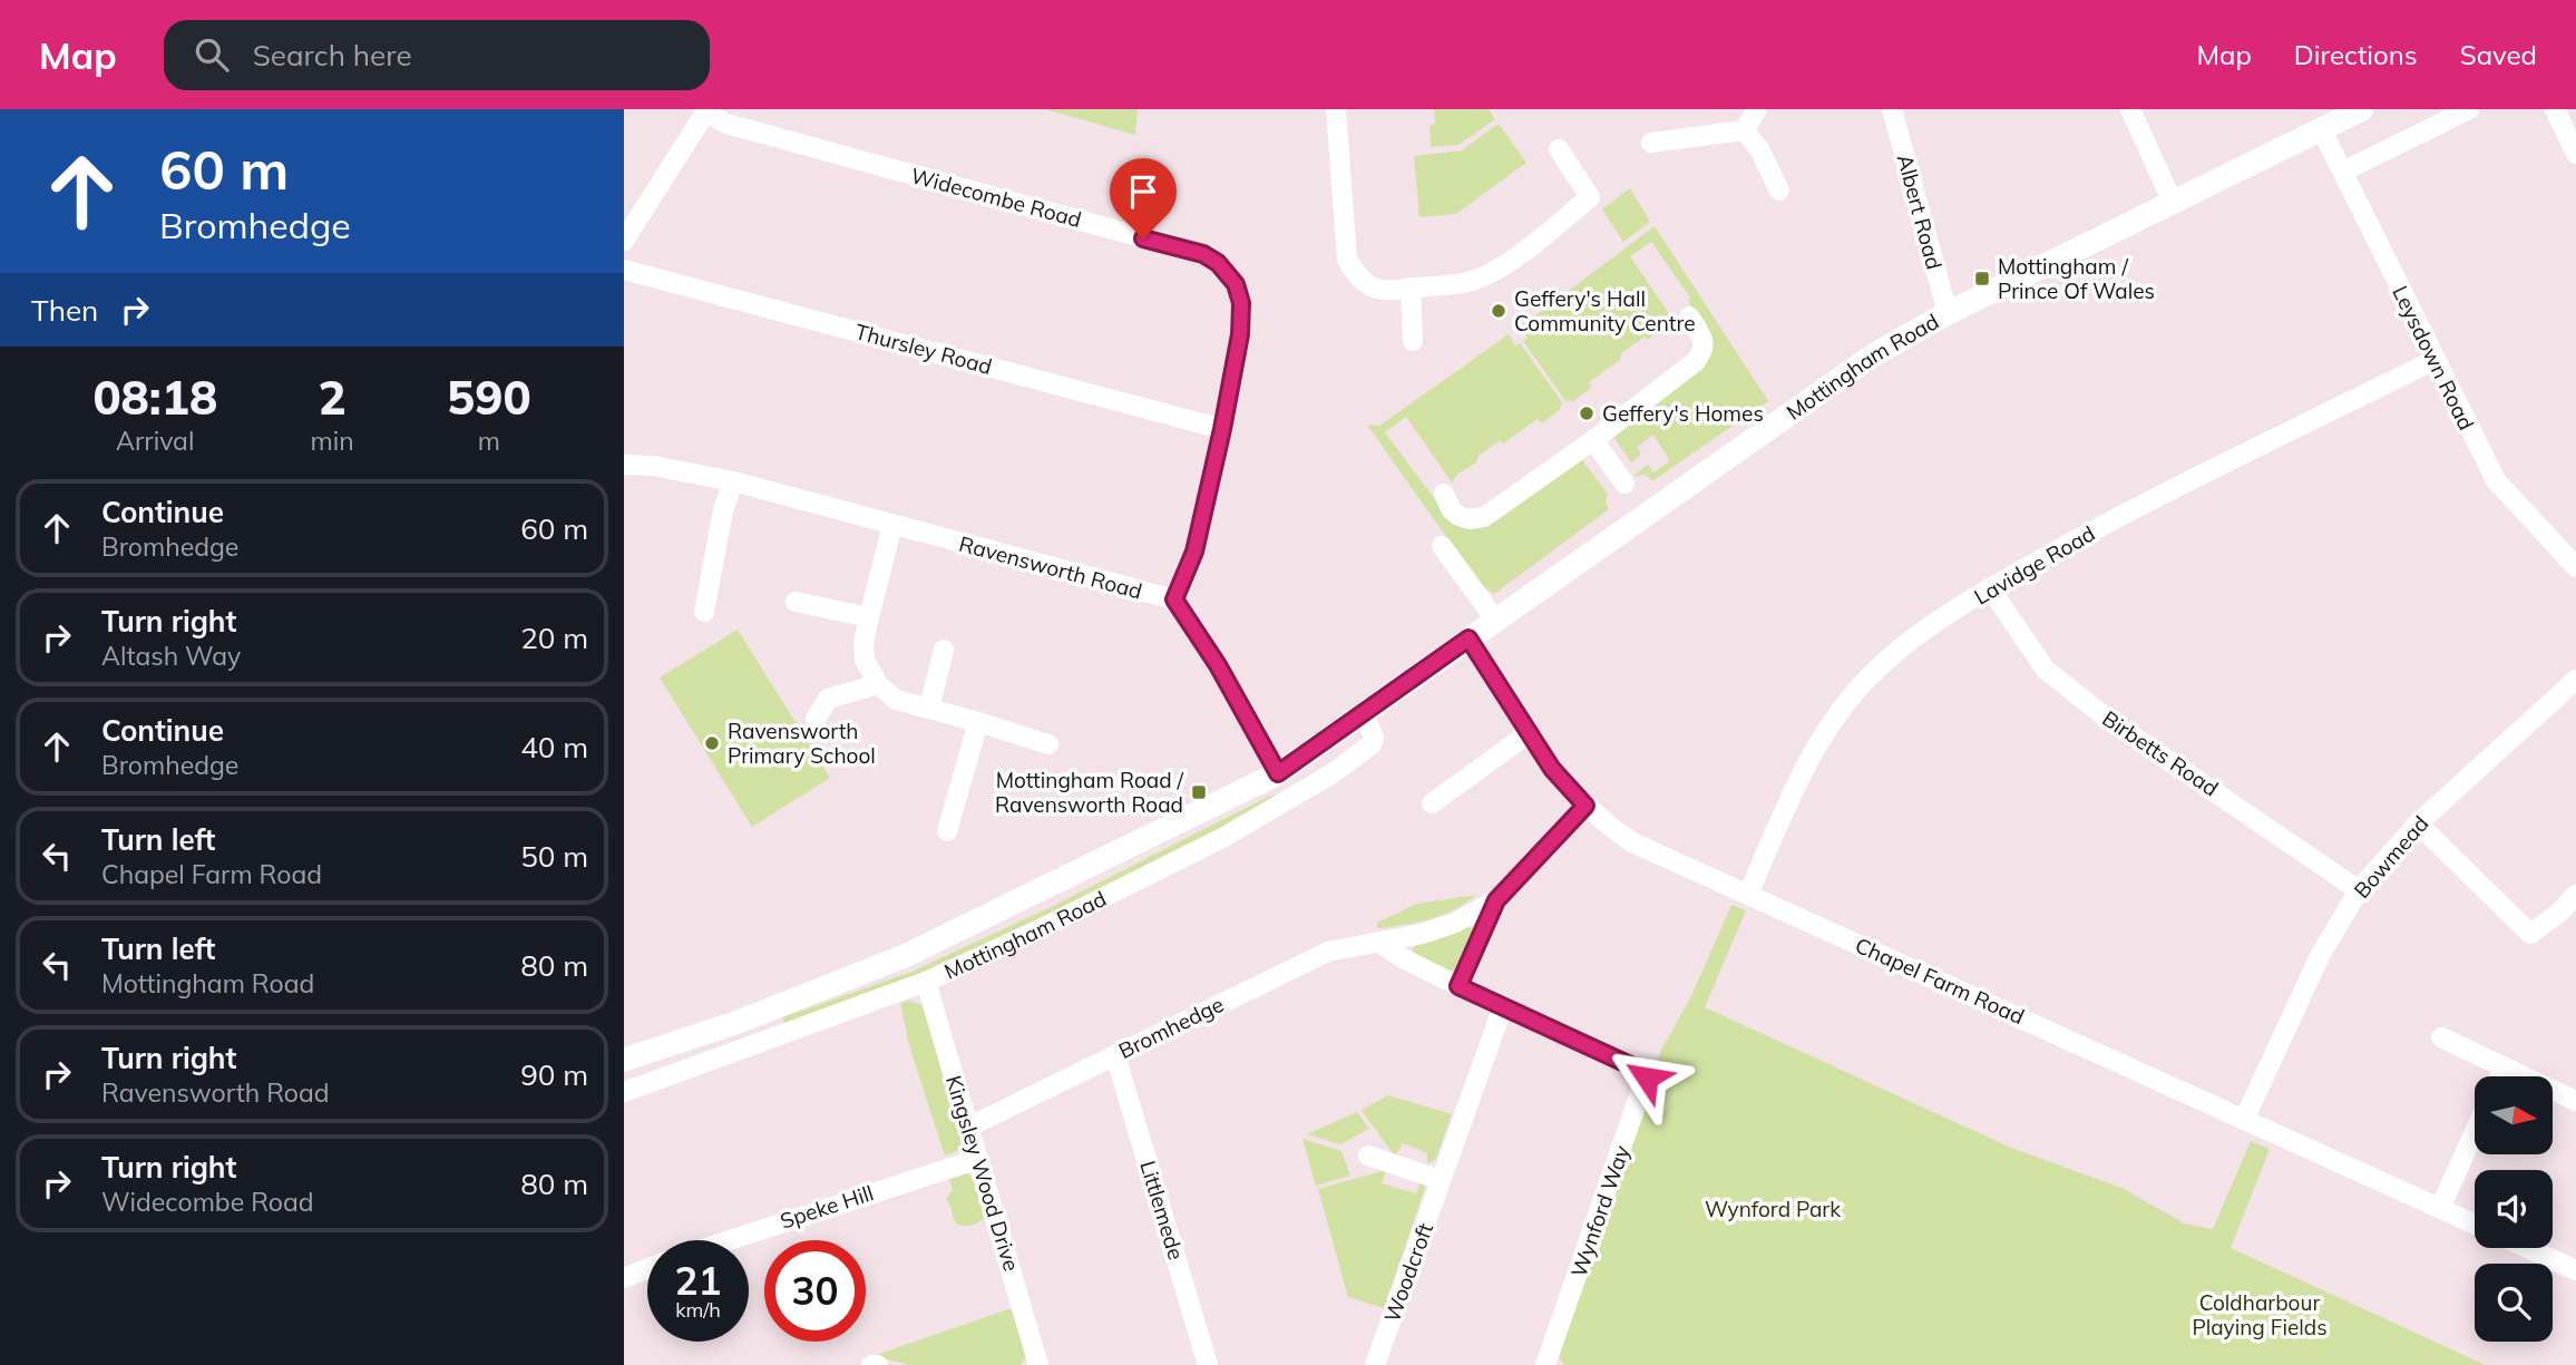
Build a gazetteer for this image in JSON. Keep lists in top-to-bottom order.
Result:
{
  "streets": {
    "main road": ["Mottingham Road"],
    "street": [
      "Widecombe Road",
      "Albert Road",
      "Thursley Road",
      "Leysdown Road",
      "Lavidge Road",
      "Ravensworth Road",
      "Birbetts Road",
      "Bowmead",
      "Chapel Farm Road",
      "Bromhedge",
      "Kingsley Wood Drive",
      "Speke Hill",
      "Littlemede",
      "Wynford Way",
      "Woodcroft"
    ]
  },
  "crossings": [
    ["Widecombe Road", "Thursley Road"],
    ["Widecombe Road", "Ravensworth Road"],
    ["Albert Road", "Mottingham Road"],
    ["Leysdown Road", "Mottingham Road"],
    ["Leysdown Road", "Lavidge Road"],
    ["Mottingham Road", "Chapel Farm Road"],
    ["Mottingham Road", "Kingsley Wood Drive"],
    ["Lavidge Road", "Birbetts Road"],
    ["Lavidge Road", "Chapel Farm Road"],
    ["Birbetts Road", "Bowmead"],
    ["Bowmead", "Chapel Farm Road"],
    ["Chapel Farm Road", "Bromhedge"],
    ["Bromhedge", "Kingsley Wood Drive"],
    ["Bromhedge", "Littlemede"],
    ["Kingsley Wood Drive", "Speke Hill"],
    ["Wynford Way", "Woodcroft"]
  ],
  "parks": ["Wynford Park", "Coldharbour Playing Fields"],
  "places": {
    "transit": ["Mottingham / Prince Of Wales", "Mottingham Road / Ravensworth Road"],
    "other": ["Geffery's Hall Community Centre", "Geffery's Homes", "Ravensworth Primary School"]
  },
  "north": "right",
  "page": {
    "header": "Map",
    "search": "Search here",
    "nav": ["Map", "Directions", "Saved"],
    "turn": ["60 m", "Bromhedge"],
    "then": "Then",
    "eta": [
      "08:18",
      "Arrival",
      "2",
      "min",
      "590",
      "m"
    ],
    "list": [
      {
        "name": "Continue",
        "note": "Bromhedge",
        "value": "60 m"
      },
      {
        "name": "Turn right",
        "note": "Altash Way",
        "value": "20 m"
      },
      {
        "name": "Continue",
        "note": "Bromhedge",
        "value": "40 m"
      },
      {
        "name": "Turn left",
        "note": "Chapel Farm Road",
        "value": "50 m"
      },
      {
        "name": "Turn left",
        "note": "Mottingham Road",
        "value": "80 m"
      },
      {
        "name": "Turn right",
        "note": "Ravensworth Road",
        "value": "90 m"
      },
      {
        "name": "Turn right",
        "note": "Widecombe Road",
        "value": "80 m"
      }
    ],
    "speed": "21 km/h",
    "limit": "30"
  }
}
